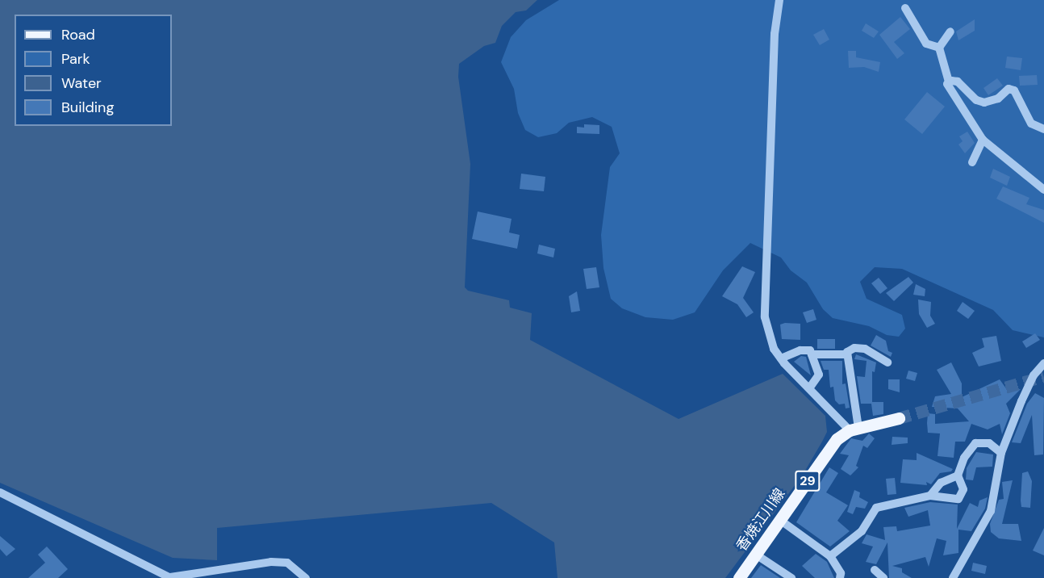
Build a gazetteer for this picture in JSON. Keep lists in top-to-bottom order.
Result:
{
  "streets": {
    "main road": ["29", "香焼江川線"]
  },
  "legend": [
    "Road",
    "Park",
    "Water",
    "Building"
  ]
}
